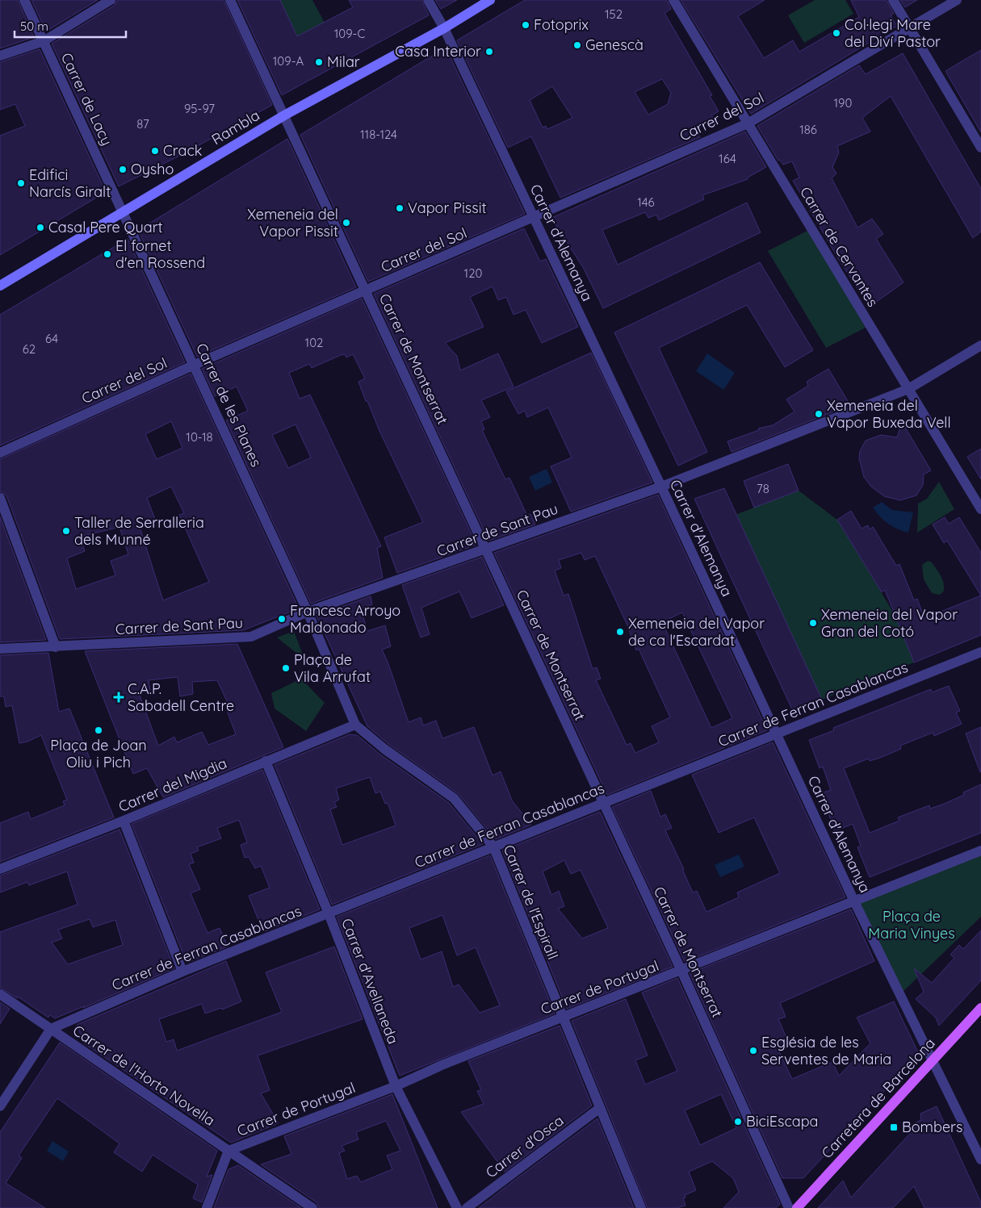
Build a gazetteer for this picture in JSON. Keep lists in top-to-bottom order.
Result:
{
  "streets": {
    "main road": ["Carretera de Barcelona"],
    "street": [
      "Carrer de Lacy",
      "Carrer del Sol",
      "Rambla",
      "Carrer d'Alemanya",
      "Carrer de Cervantes",
      "Carrer de Montserrat",
      "Carrer de les Planes",
      "Carrer de Sant Pau",
      "Carrer de Ferran Casablancas",
      "Carrer del Migdia",
      "Carrer de l'Espirall",
      "Carrer d'Avellaneda",
      "Carrer de Portugal",
      "Carrer de l'Horta Novella",
      "Carrer d'Osca"
    ]
  },
  "crossings": [
    ["Carrer de Lacy", "Rambla"],
    ["Carrer de Lacy", "Carrer de les Planes"],
    ["Carrer del Sol", "Carrer d'Alemanya"],
    ["Carrer del Sol", "Carrer de Cervantes"],
    ["Carrer del Sol", "Carrer de Montserrat"],
    ["Carrer del Sol", "Carrer de les Planes"],
    ["Rambla", "Carrer d'Alemanya"],
    ["Rambla", "Carrer de Montserrat"],
    ["Rambla", "Carrer de les Planes"],
    ["Carrer d'Alemanya", "Carrer de Sant Pau"],
    ["Carrer d'Alemanya", "Carrer de Ferran Casablancas"],
    ["Carrer d'Alemanya", "Carrer de Portugal"],
    ["Carrer d'Alemanya", "Carretera de Barcelona"],
    ["Carrer de Cervantes", "Carrer de Sant Pau"],
    ["Carrer de Montserrat", "Carrer de Sant Pau"],
    ["Carrer de Montserrat", "Carrer de Ferran Casablancas"],
    ["Carrer de Montserrat", "Carrer de Portugal"],
    ["Carrer de les Planes", "Carrer de Sant Pau"],
    ["Carrer de les Planes", "Carrer de l'Espirall"],
    ["Carrer de Sant Pau", "Carrer de l'Espirall"],
    ["Carrer de Ferran Casablancas", "Carrer de l'Espirall"],
    ["Carrer de Ferran Casablancas", "Carrer d'Avellaneda"],
    ["Carrer de Ferran Casablancas", "Carrer de l'Horta Novella"],
    ["Carrer del Migdia", "Carrer de l'Espirall"],
    ["Carrer del Migdia", "Carrer d'Avellaneda"],
    ["Carrer de l'Espirall", "Carrer de Portugal"],
    ["Carrer de l'Espirall", "Carrer d'Osca"],
    ["Carrer d'Avellaneda", "Carrer de Portugal"],
    ["Carrer de Portugal", "Carrer de l'Horta Novella"]
  ],
  "parks": ["Plaça de Maria Vinyes"],
  "places": {
    "other": [
      "Fotoprix",
      "Col·legi Mare del Diví Pastor",
      "Genescà",
      "Casa Interior",
      "Milar",
      "Crack",
      "Oysho",
      "Edifici Narcís Giralt",
      "Vapor Pissit",
      "Xemeneia del Vapor Pissit",
      "Casal Pere Quart",
      "El fornet d'en Rossend",
      "Xemeneia del Vapor Buxeda Vell",
      "Taller de Serralleria dels Munné",
      "Francesc Arroyo Maldonado",
      "Xemeneia del Vapor Gran del Cotó",
      "Xemeneia del Vapor de ca l'Escardat",
      "Plaça de Vila Arrufat",
      "Plaça de Joan Oliu i Pich",
      "Església de les Serventes de Maria",
      "BiciEscapa"
    ],
    "health": ["C.A.P. Sabadell Centre"],
    "transit": ["Bombers"]
  },
  "house_numbers": [
    "152",
    "109-C",
    "109-A",
    "190",
    "95-97",
    "87",
    "186",
    "118-124",
    "164",
    "146",
    "120",
    "64",
    "102",
    "62",
    "10-18",
    "78"
  ],
  "scale_bar": "50 m"
}
